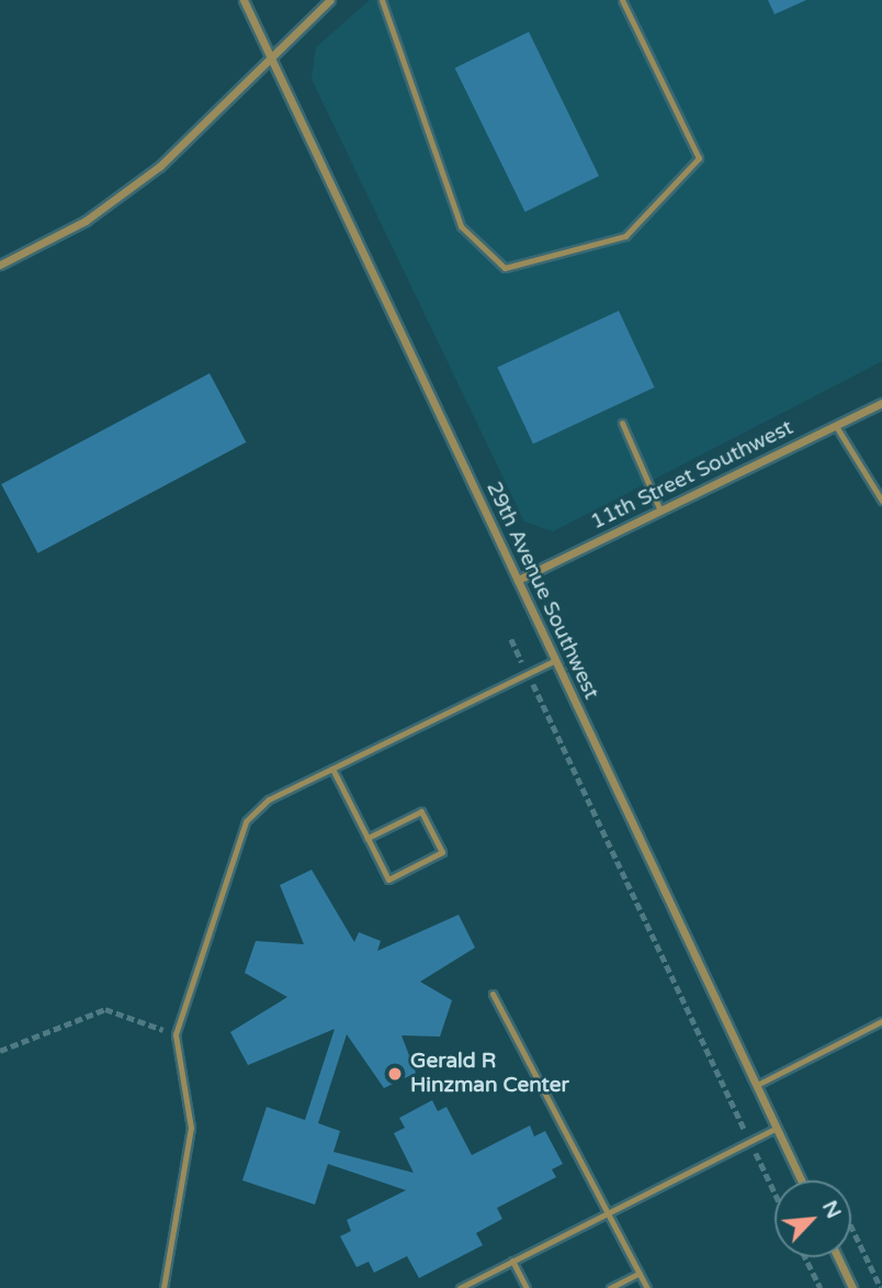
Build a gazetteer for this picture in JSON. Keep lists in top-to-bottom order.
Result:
{
  "streets": {
    "street": ["11th Street Southwest", "29th Avenue Southwest"]
  },
  "crossings": [
    ["11th Street Southwest", "29th Avenue Southwest"]
  ],
  "places": ["Gerald R Hinzman Center"],
  "north": "top right"
}
